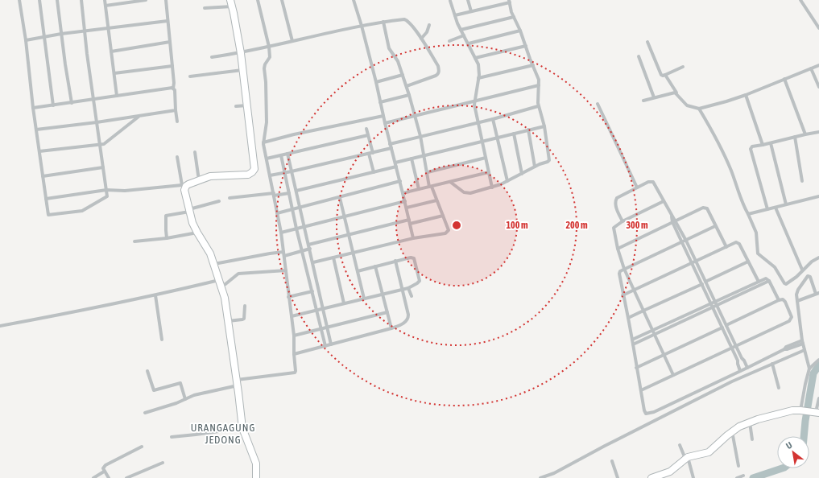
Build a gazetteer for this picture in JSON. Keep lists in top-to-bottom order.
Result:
{
  "districts": ["URANGAGUNG JEDONG"],
  "north": "top left",
  "rings": ["100 m", "200 m", "300 m"]
}
